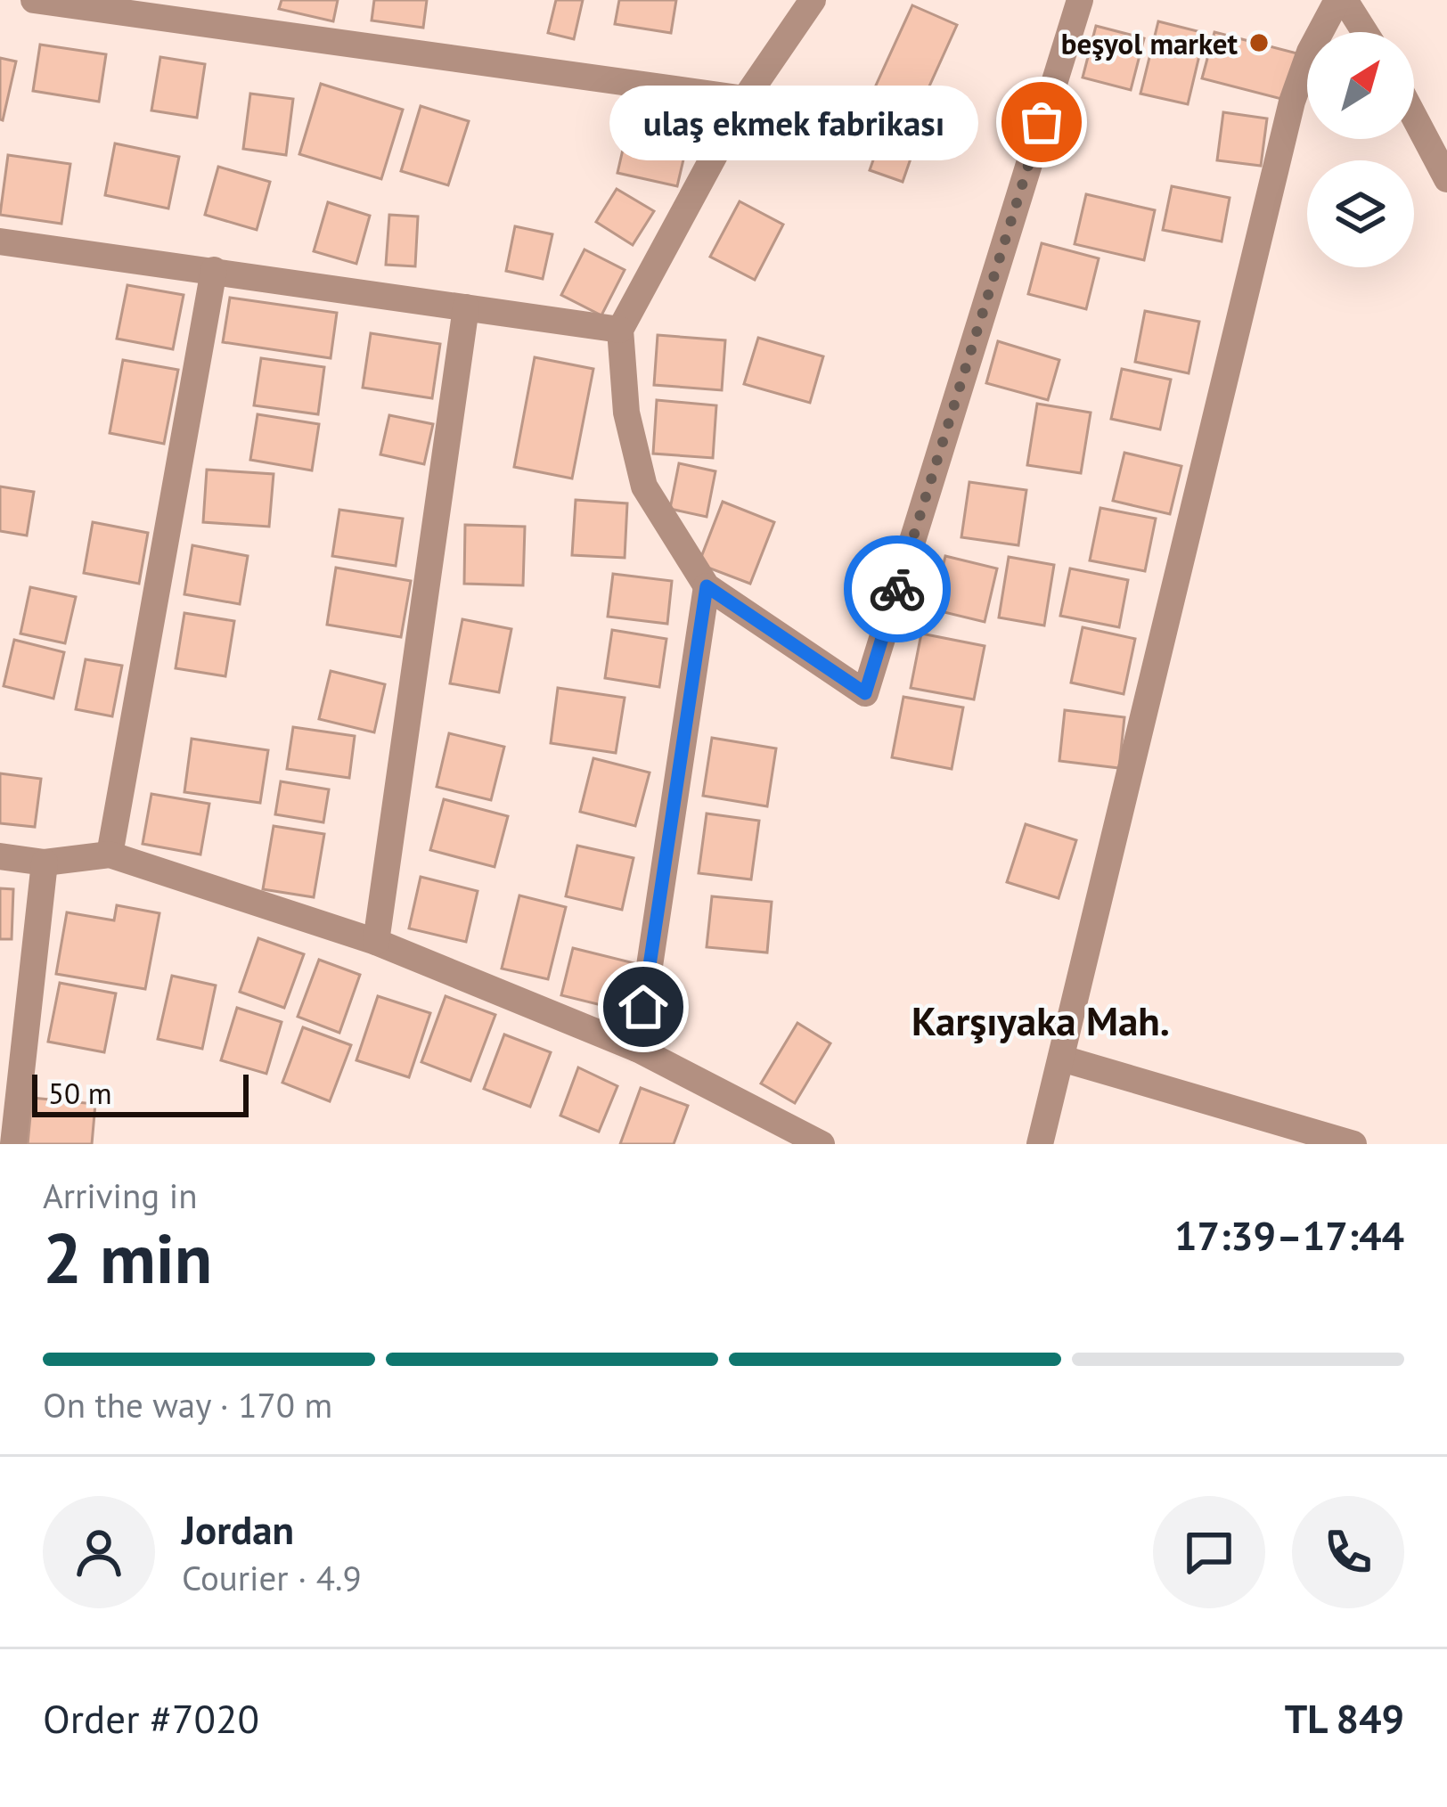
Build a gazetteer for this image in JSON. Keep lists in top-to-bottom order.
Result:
{
  "districts": ["Karşıyaka Mah."],
  "places": ["beşyol market", "ulaş ekmek fabrikası"],
  "scale_bar": "50 m",
  "north": "top right",
  "page": {
    "bubble": "ulaş ekmek fabrikası",
    "scale": "50 m",
    "heading": ["2 min", "Arriving in", "17:39–17:44"],
    "panel": [
      "Jordan",
      "Courier · 4.9",
      "Order #7020",
      "TL 849"
    ],
    "bar": "On the way · 170 m"
  }
}
